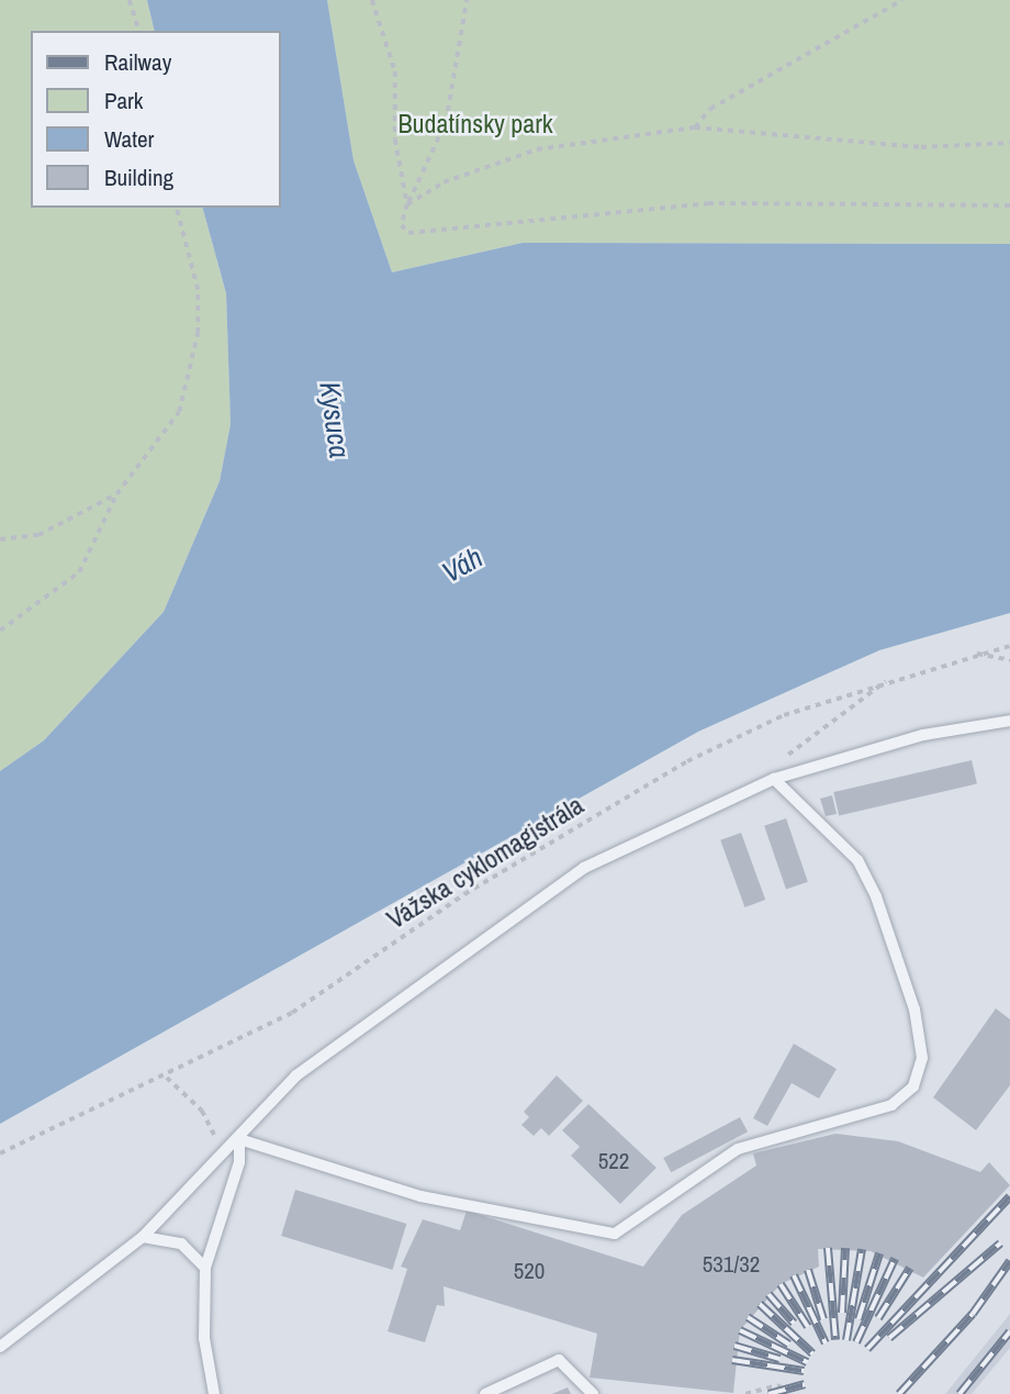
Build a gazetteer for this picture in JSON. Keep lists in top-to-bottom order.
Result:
{
  "streets": {
    "path": ["Vážska cyklomagistrála"]
  },
  "water": ["Kysuca", "Váh"],
  "parks": ["Budatínsky park"],
  "house_numbers": ["522", "531/32", "520"],
  "legend": [
    "Railway",
    "Park",
    "Water",
    "Building"
  ]
}
